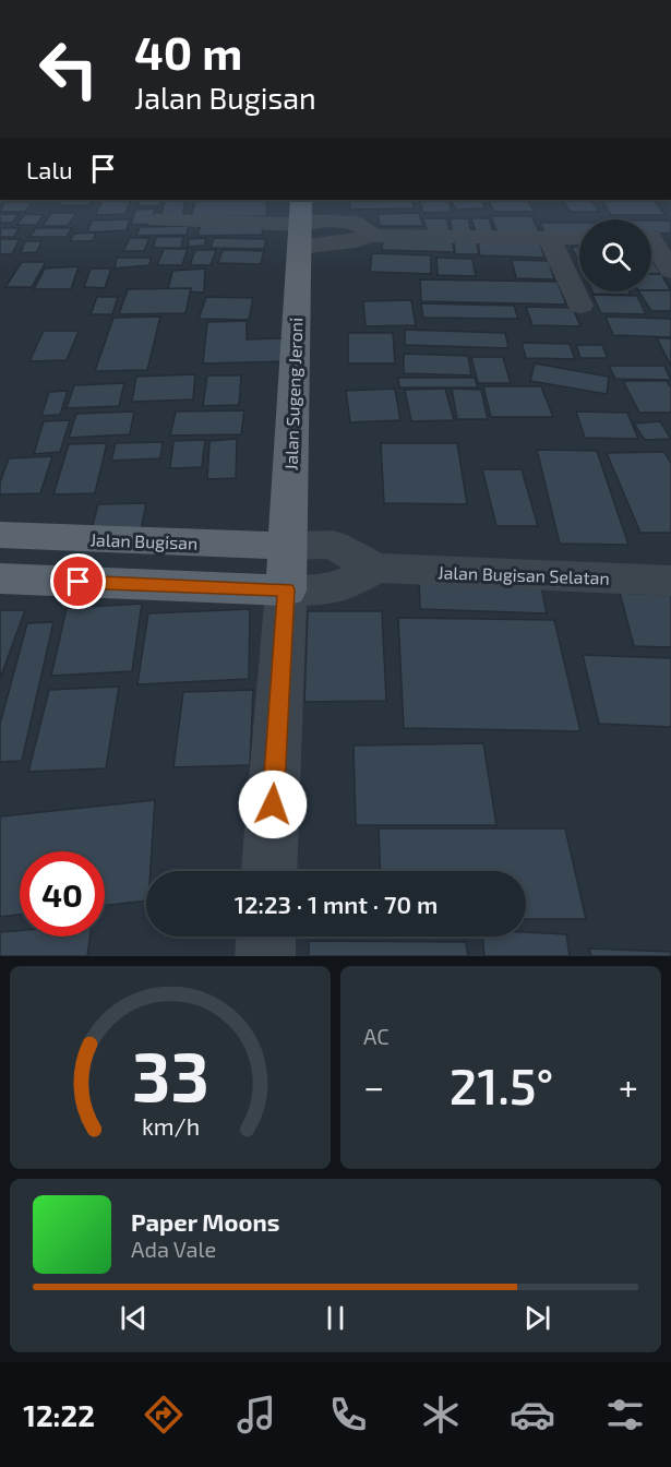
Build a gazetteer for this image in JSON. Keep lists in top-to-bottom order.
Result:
{
  "streets": {
    "main road": ["Jalan Sugeng Jeroni", "Jalan Bugisan"],
    "street": ["Jalan Bugisan Selatan"]
  },
  "crossings": [
    ["Jalan Sugeng Jeroni", "Jalan Bugisan"],
    ["Jalan Sugeng Jeroni", "Jalan Bugisan Selatan"],
    ["Jalan Bugisan", "Jalan Bugisan Selatan"]
  ],
  "page": {
    "turn": ["40 m", "Jalan Bugisan"],
    "then": "Lalu",
    "limit": "40",
    "trip": "12:23 · 1 mnt · 70 m",
    "tile": "AC",
    "heat": ["−", "21.5°", "+"],
    "song": ["Paper Moons", "Ada Vale"],
    "tabs": "12:22",
    "gauge": ["33", "km/h"]
  }
}
